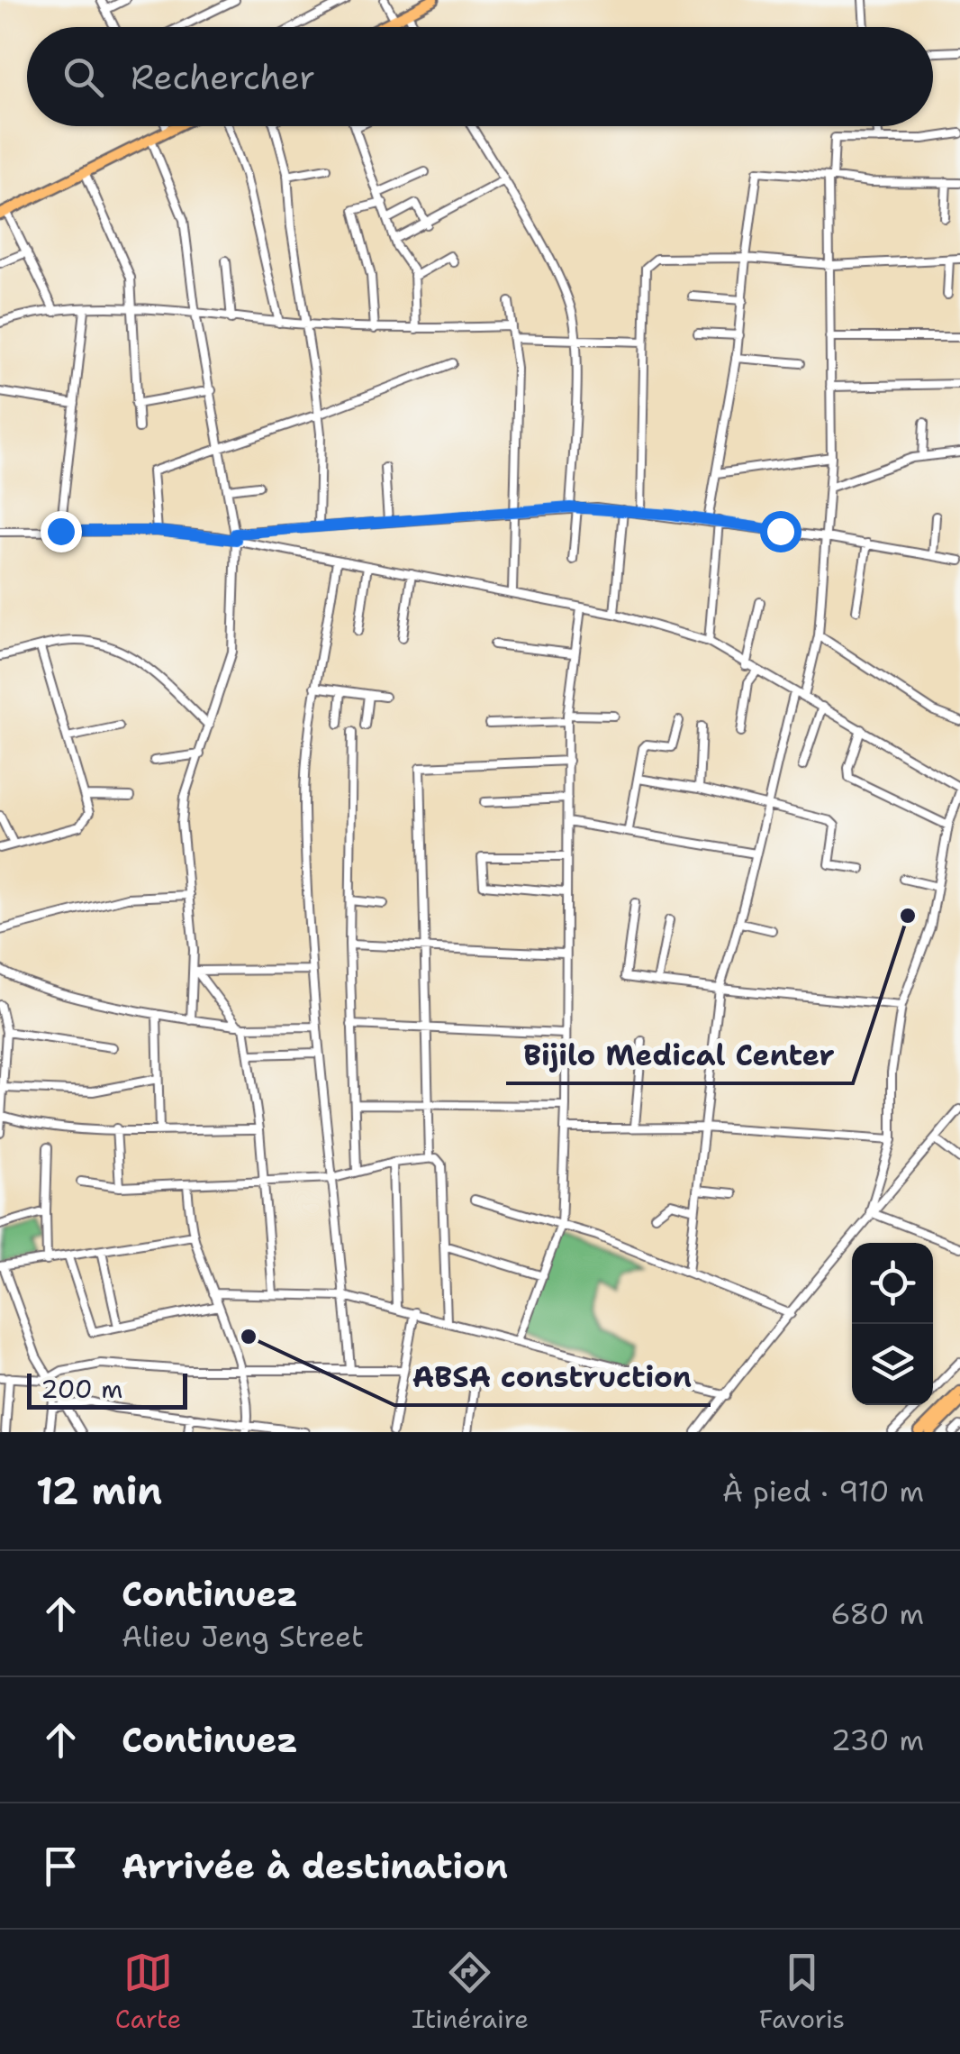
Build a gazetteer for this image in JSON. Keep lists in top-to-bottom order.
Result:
{
  "places": ["Bijilo Medical Center", "ABSA construction"],
  "scale_bar": "200 m",
  "page": {
    "search": "Rechercher",
    "scale": "200 m",
    "heading": ["12 min", "À pied · 910 m"],
    "list": [
      ["Continuez", "Alieu Jeng Street", "680 m"],
      ["Continuez", "230 m"],
      "Arrivée à destination"
    ],
    "nav": ["Carte", "Itinéraire", "Favoris"]
  }
}
